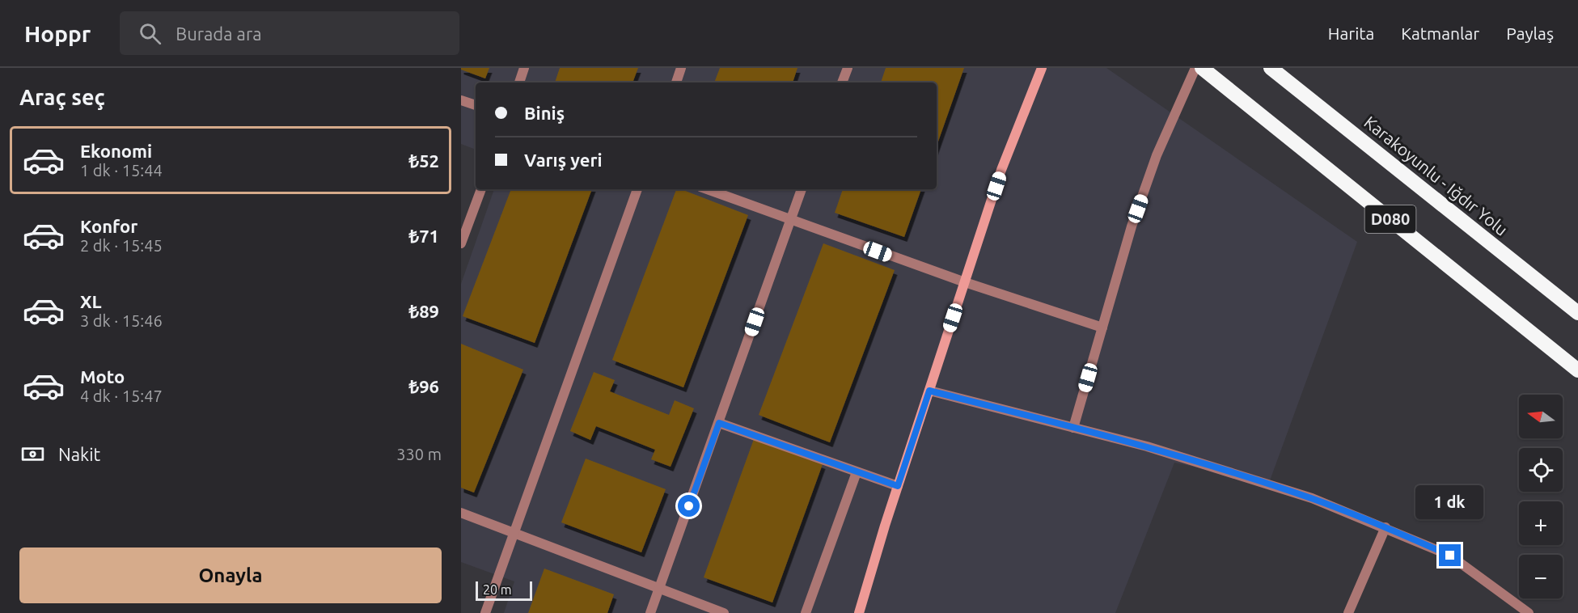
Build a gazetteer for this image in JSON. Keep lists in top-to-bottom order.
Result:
{
  "streets": {
    "highway": ["Karakoyunlu - Iğdır Yolu", "D080"]
  },
  "scale_bar": "20 m",
  "north": "left",
  "page": {
    "header": "Hoppr",
    "search": "Burada ara",
    "nav": ["Harita", "Katmanlar", "Paylaş"],
    "heading": "Araç seç",
    "banner": ["Biniş", "Varış yeri"],
    "list": [
      {
        "name": "Ekonomi",
        "note": "1 dk · 15:44",
        "value": "₺52"
      },
      {
        "name": "Konfor",
        "note": "2 dk · 15:45",
        "value": "₺71"
      },
      {
        "name": "XL",
        "note": "3 dk · 15:46",
        "value": "₺89"
      },
      {
        "name": "Moto",
        "note": "4 dk · 15:47",
        "value": "₺96"
      }
    ],
    "map_buttons": ["+", "−"],
    "pay": ["Nakit", "330 m"],
    "bubble": "1 dk",
    "buttons": "Onayla",
    "scale": "20 m"
  }
}
